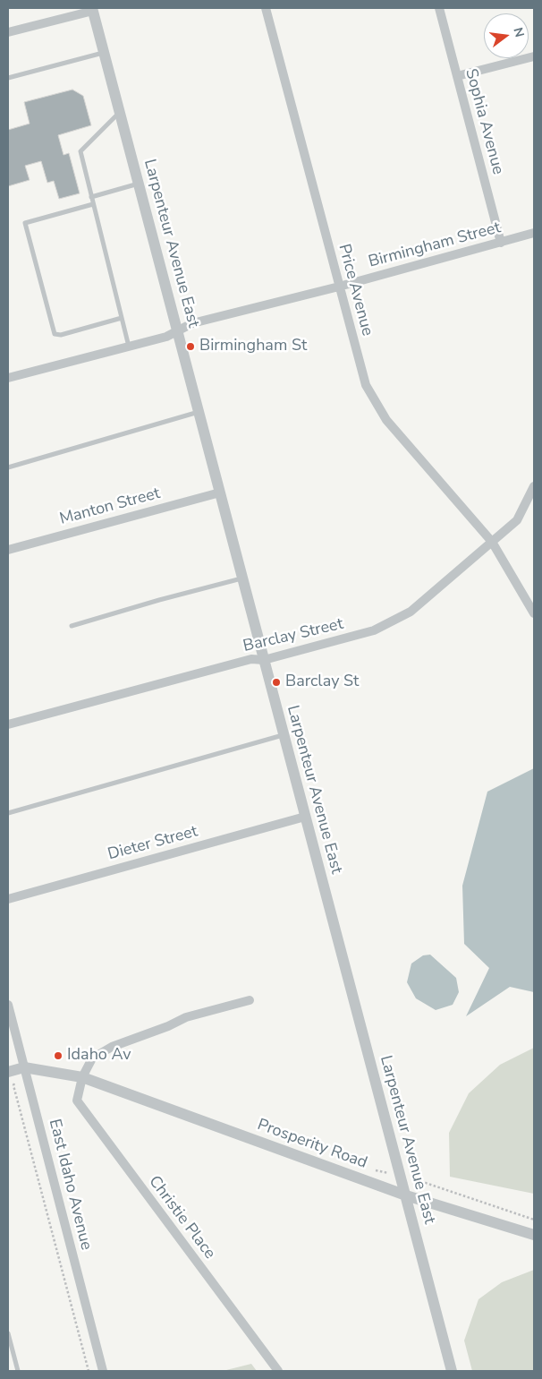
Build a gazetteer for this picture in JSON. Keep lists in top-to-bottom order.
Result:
{
  "streets": {
    "street": [
      "Sophia Avenue",
      "Larpenteur Avenue East",
      "Birmingham Street",
      "Price Avenue",
      "Manton Street",
      "Barclay Street",
      "Dieter Street",
      "Prosperity Road",
      "East Idaho Avenue",
      "Christie Place"
    ]
  },
  "crossings": [
    ["Sophia Avenue", "Birmingham Street"],
    ["Larpenteur Avenue East", "Birmingham Street"],
    ["Larpenteur Avenue East", "Manton Street"],
    ["Larpenteur Avenue East", "Barclay Street"],
    ["Larpenteur Avenue East", "Dieter Street"],
    ["Larpenteur Avenue East", "Prosperity Road"],
    ["Birmingham Street", "Price Avenue"],
    ["Price Avenue", "Barclay Street"],
    ["Prosperity Road", "East Idaho Avenue"],
    ["Prosperity Road", "Christie Place"]
  ],
  "places": ["Birmingham St", "Barclay St", "Idaho Av"],
  "north": "right"
}
